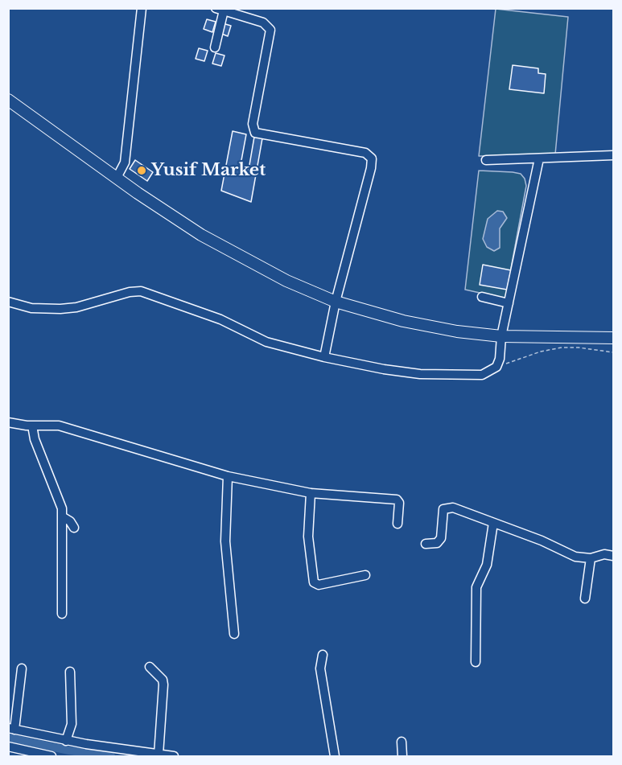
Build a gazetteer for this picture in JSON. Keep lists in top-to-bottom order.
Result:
{
  "places": ["Yusif Market"]
}
